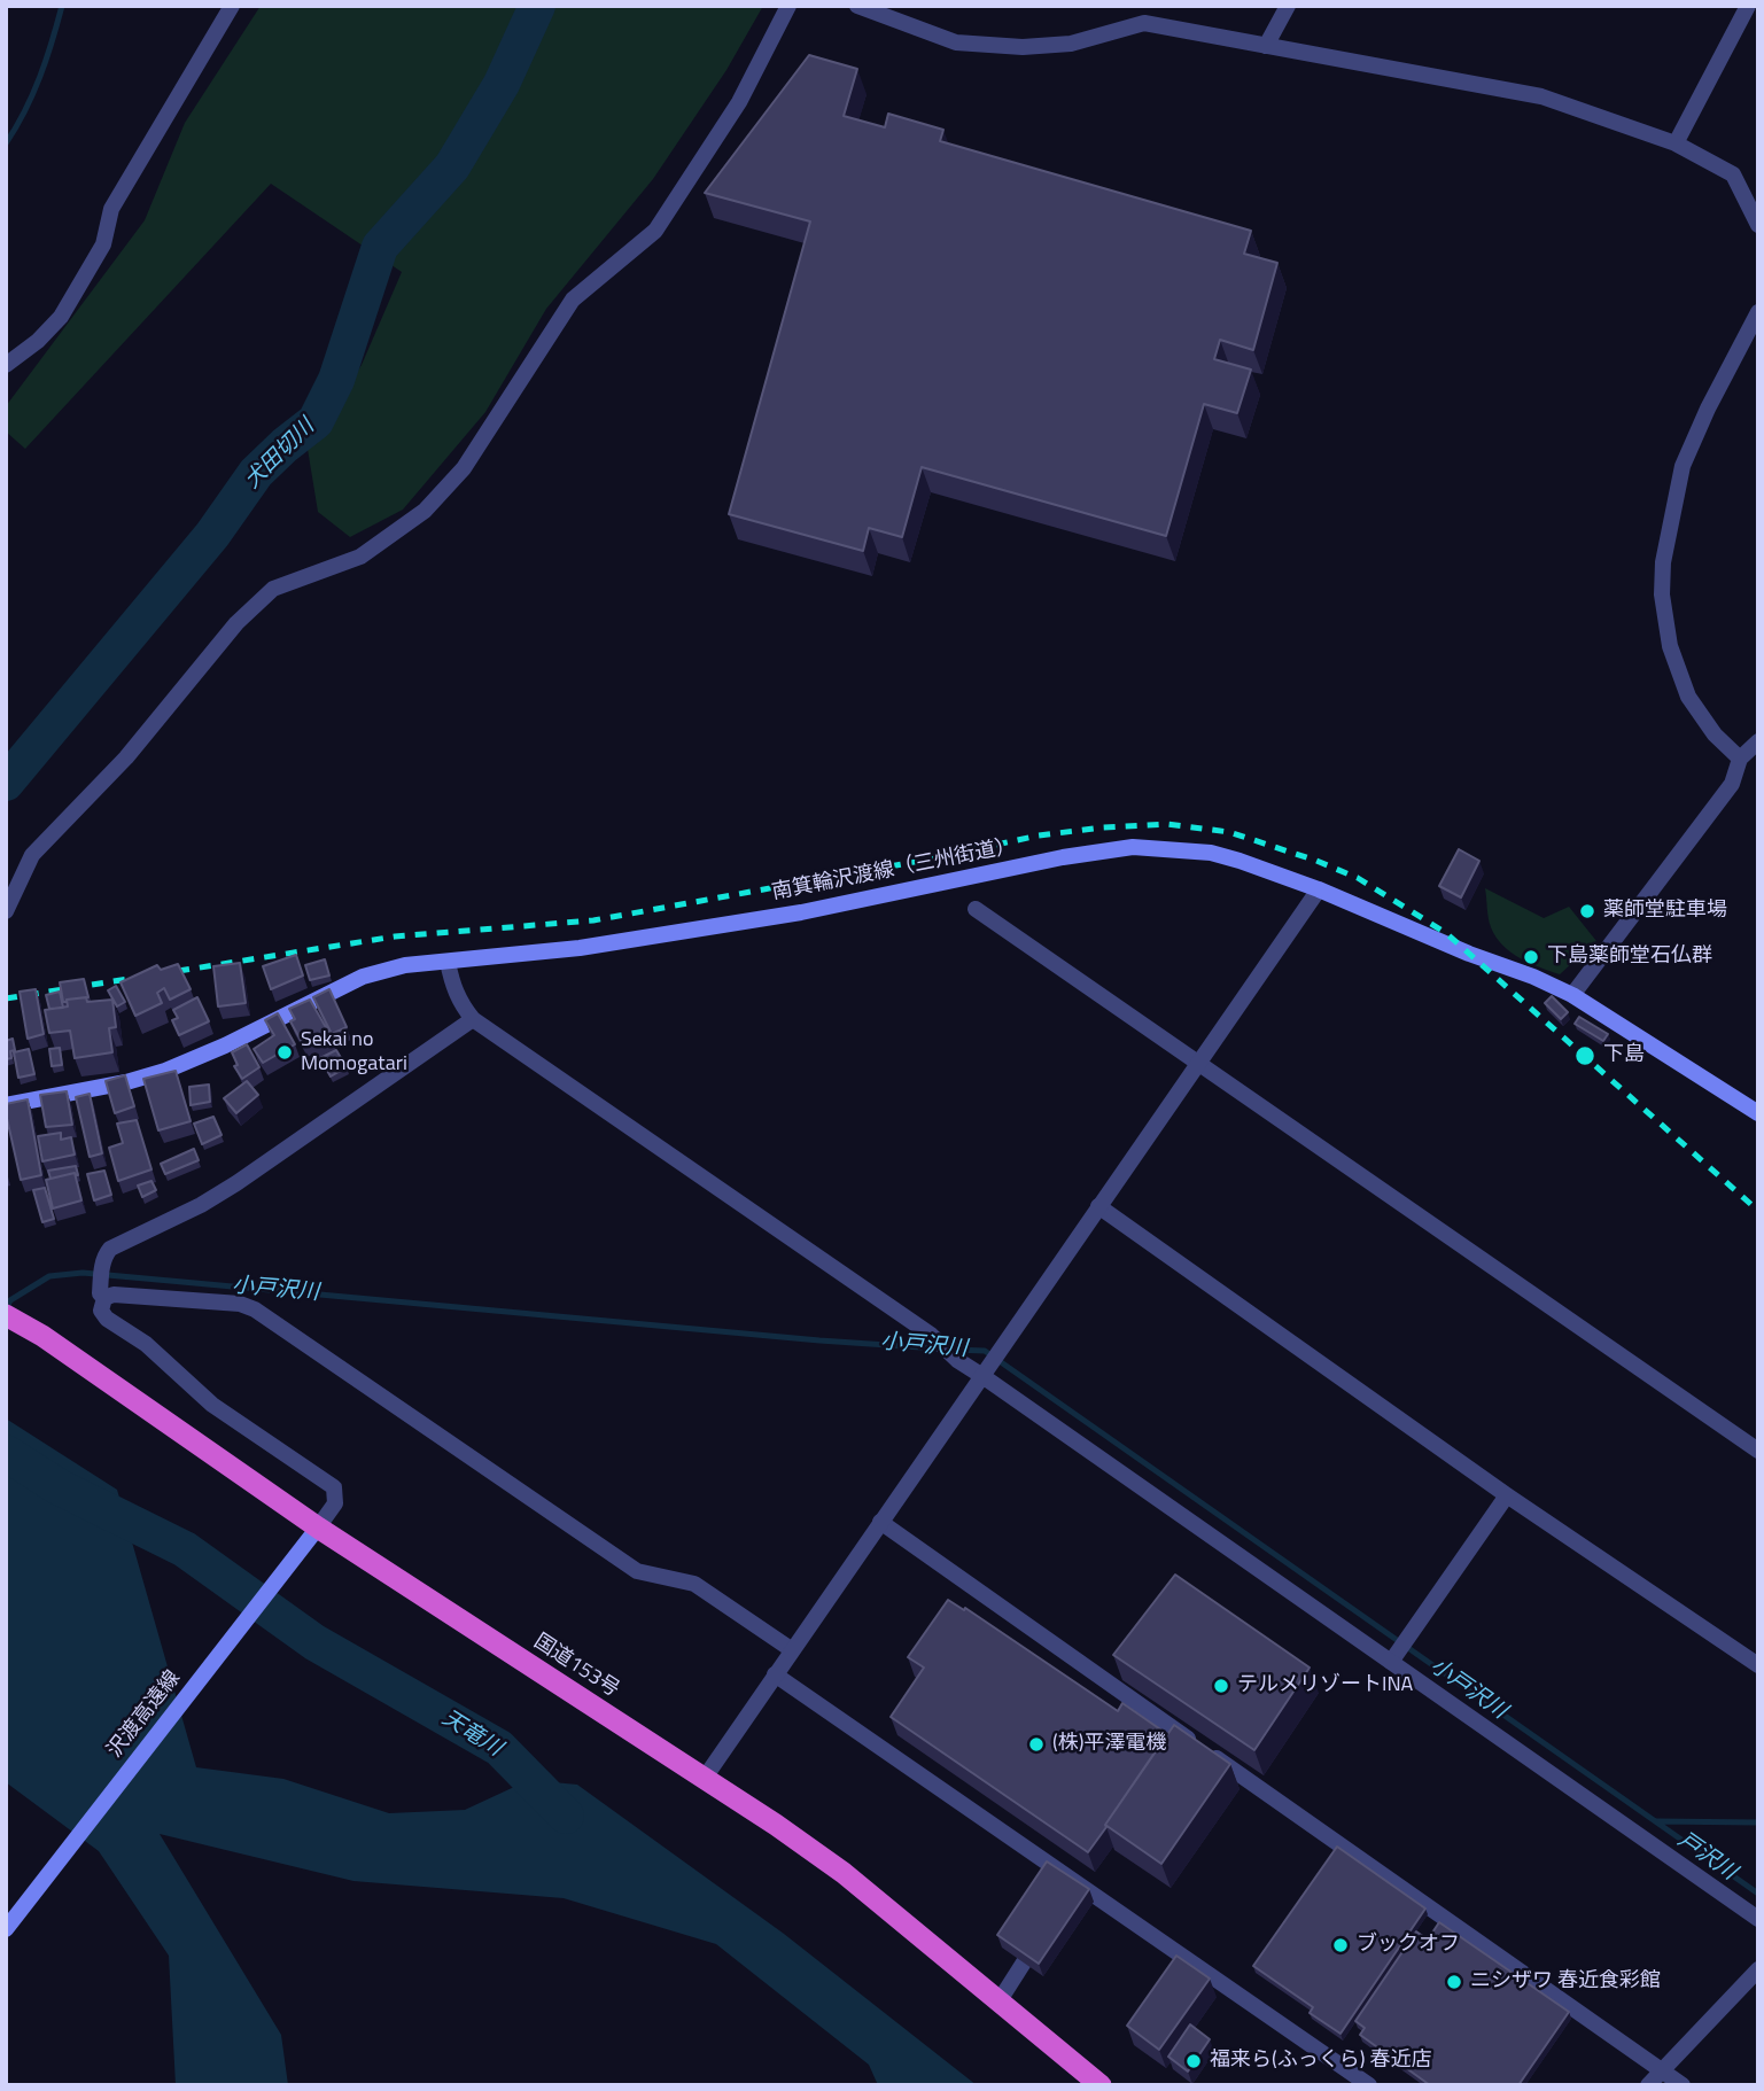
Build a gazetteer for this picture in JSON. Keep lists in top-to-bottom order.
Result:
{
  "streets": {
    "highway": ["国道153号"],
    "main road": ["南箕輪沢渡線（三州街道）", "沢渡高遠線"]
  },
  "crossings": [
    ["国道153号", "沢渡高遠線"]
  ],
  "water": [
    "犬田切川",
    "小戸沢川",
    "天竜川",
    "戸沢川"
  ],
  "places": [
    "薬師堂駐車場",
    "下島薬師堂石仏群",
    "Sekai no Momogatari",
    "下島",
    "テルメリゾートINA",
    "(株)平澤電機",
    "ブックオフ",
    "ニシザワ 春近食彩館",
    "福来ら(ふっくら) 春近店"
  ]
}
